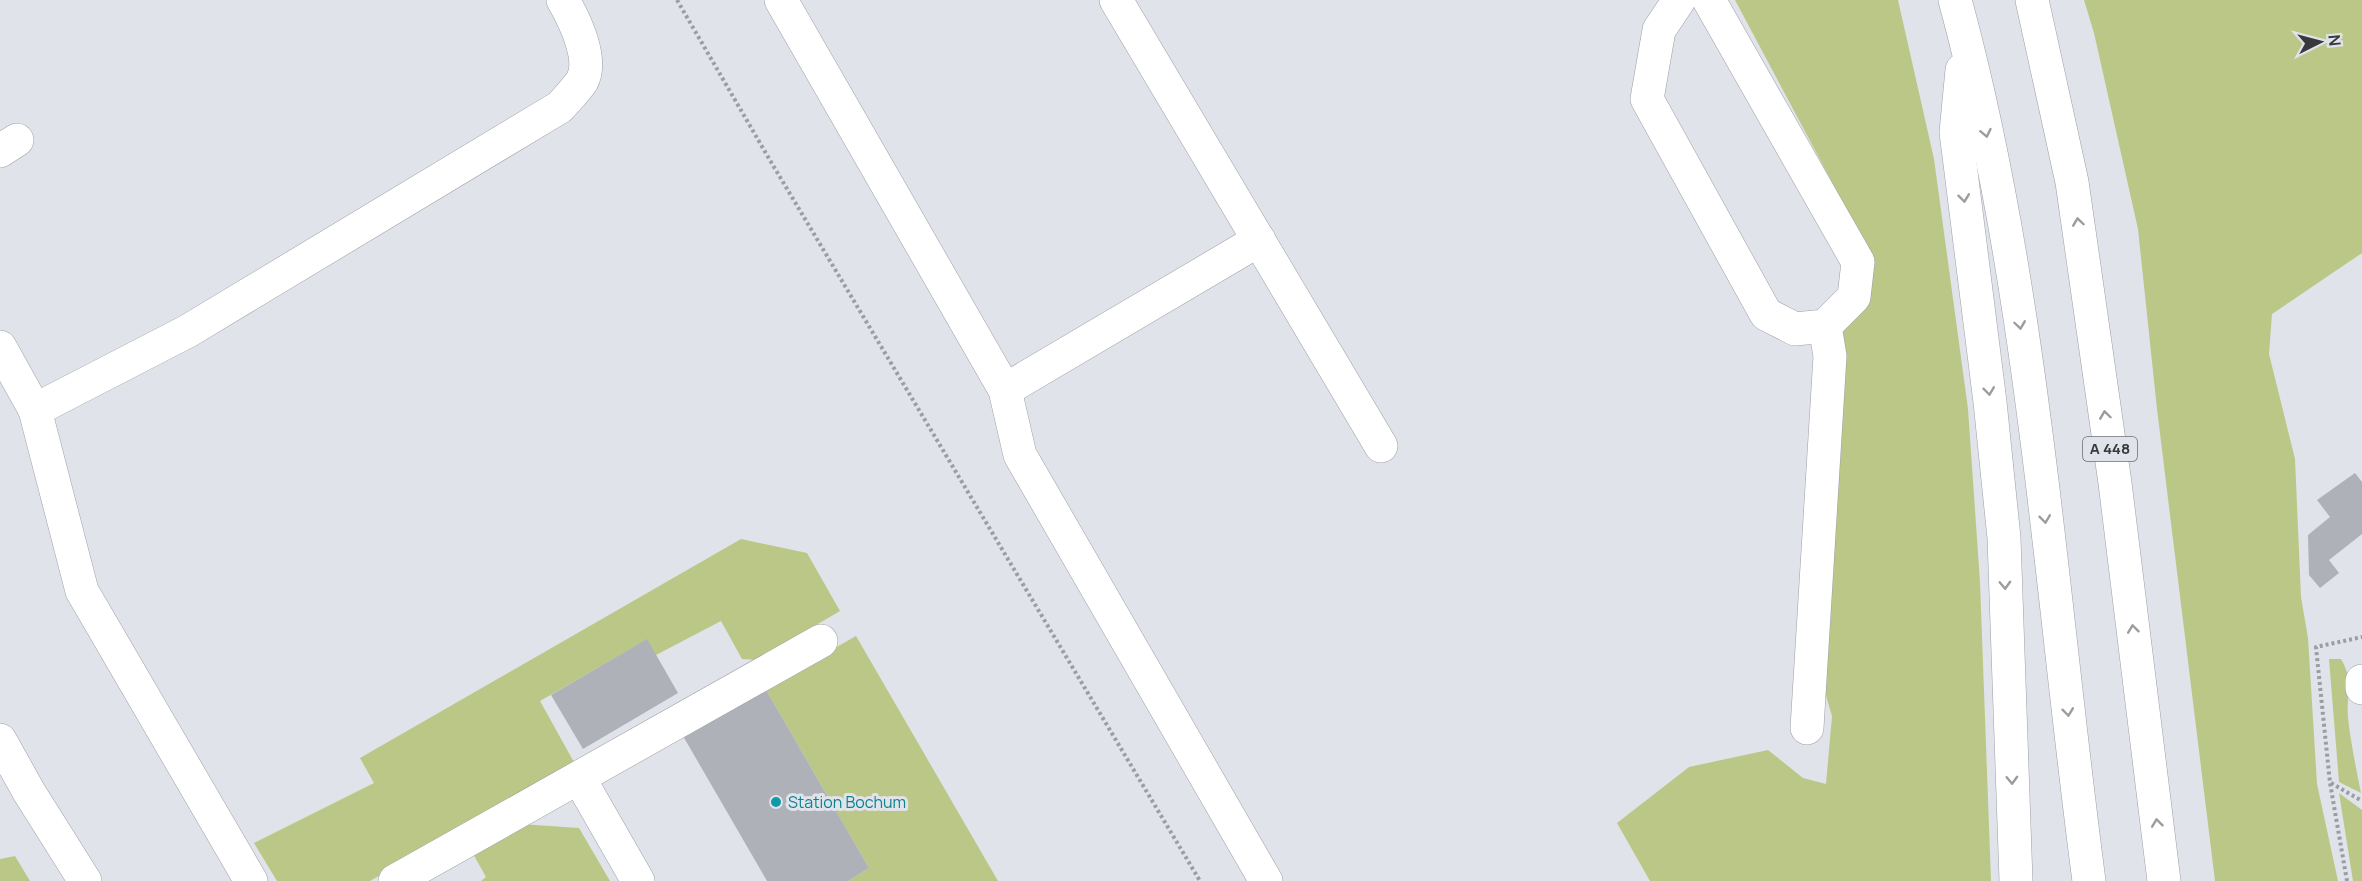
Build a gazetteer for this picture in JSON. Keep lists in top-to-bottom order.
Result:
{
  "streets": {
    "main road": ["A 448"]
  },
  "places": ["Station Bochum"],
  "north": "right"
}
